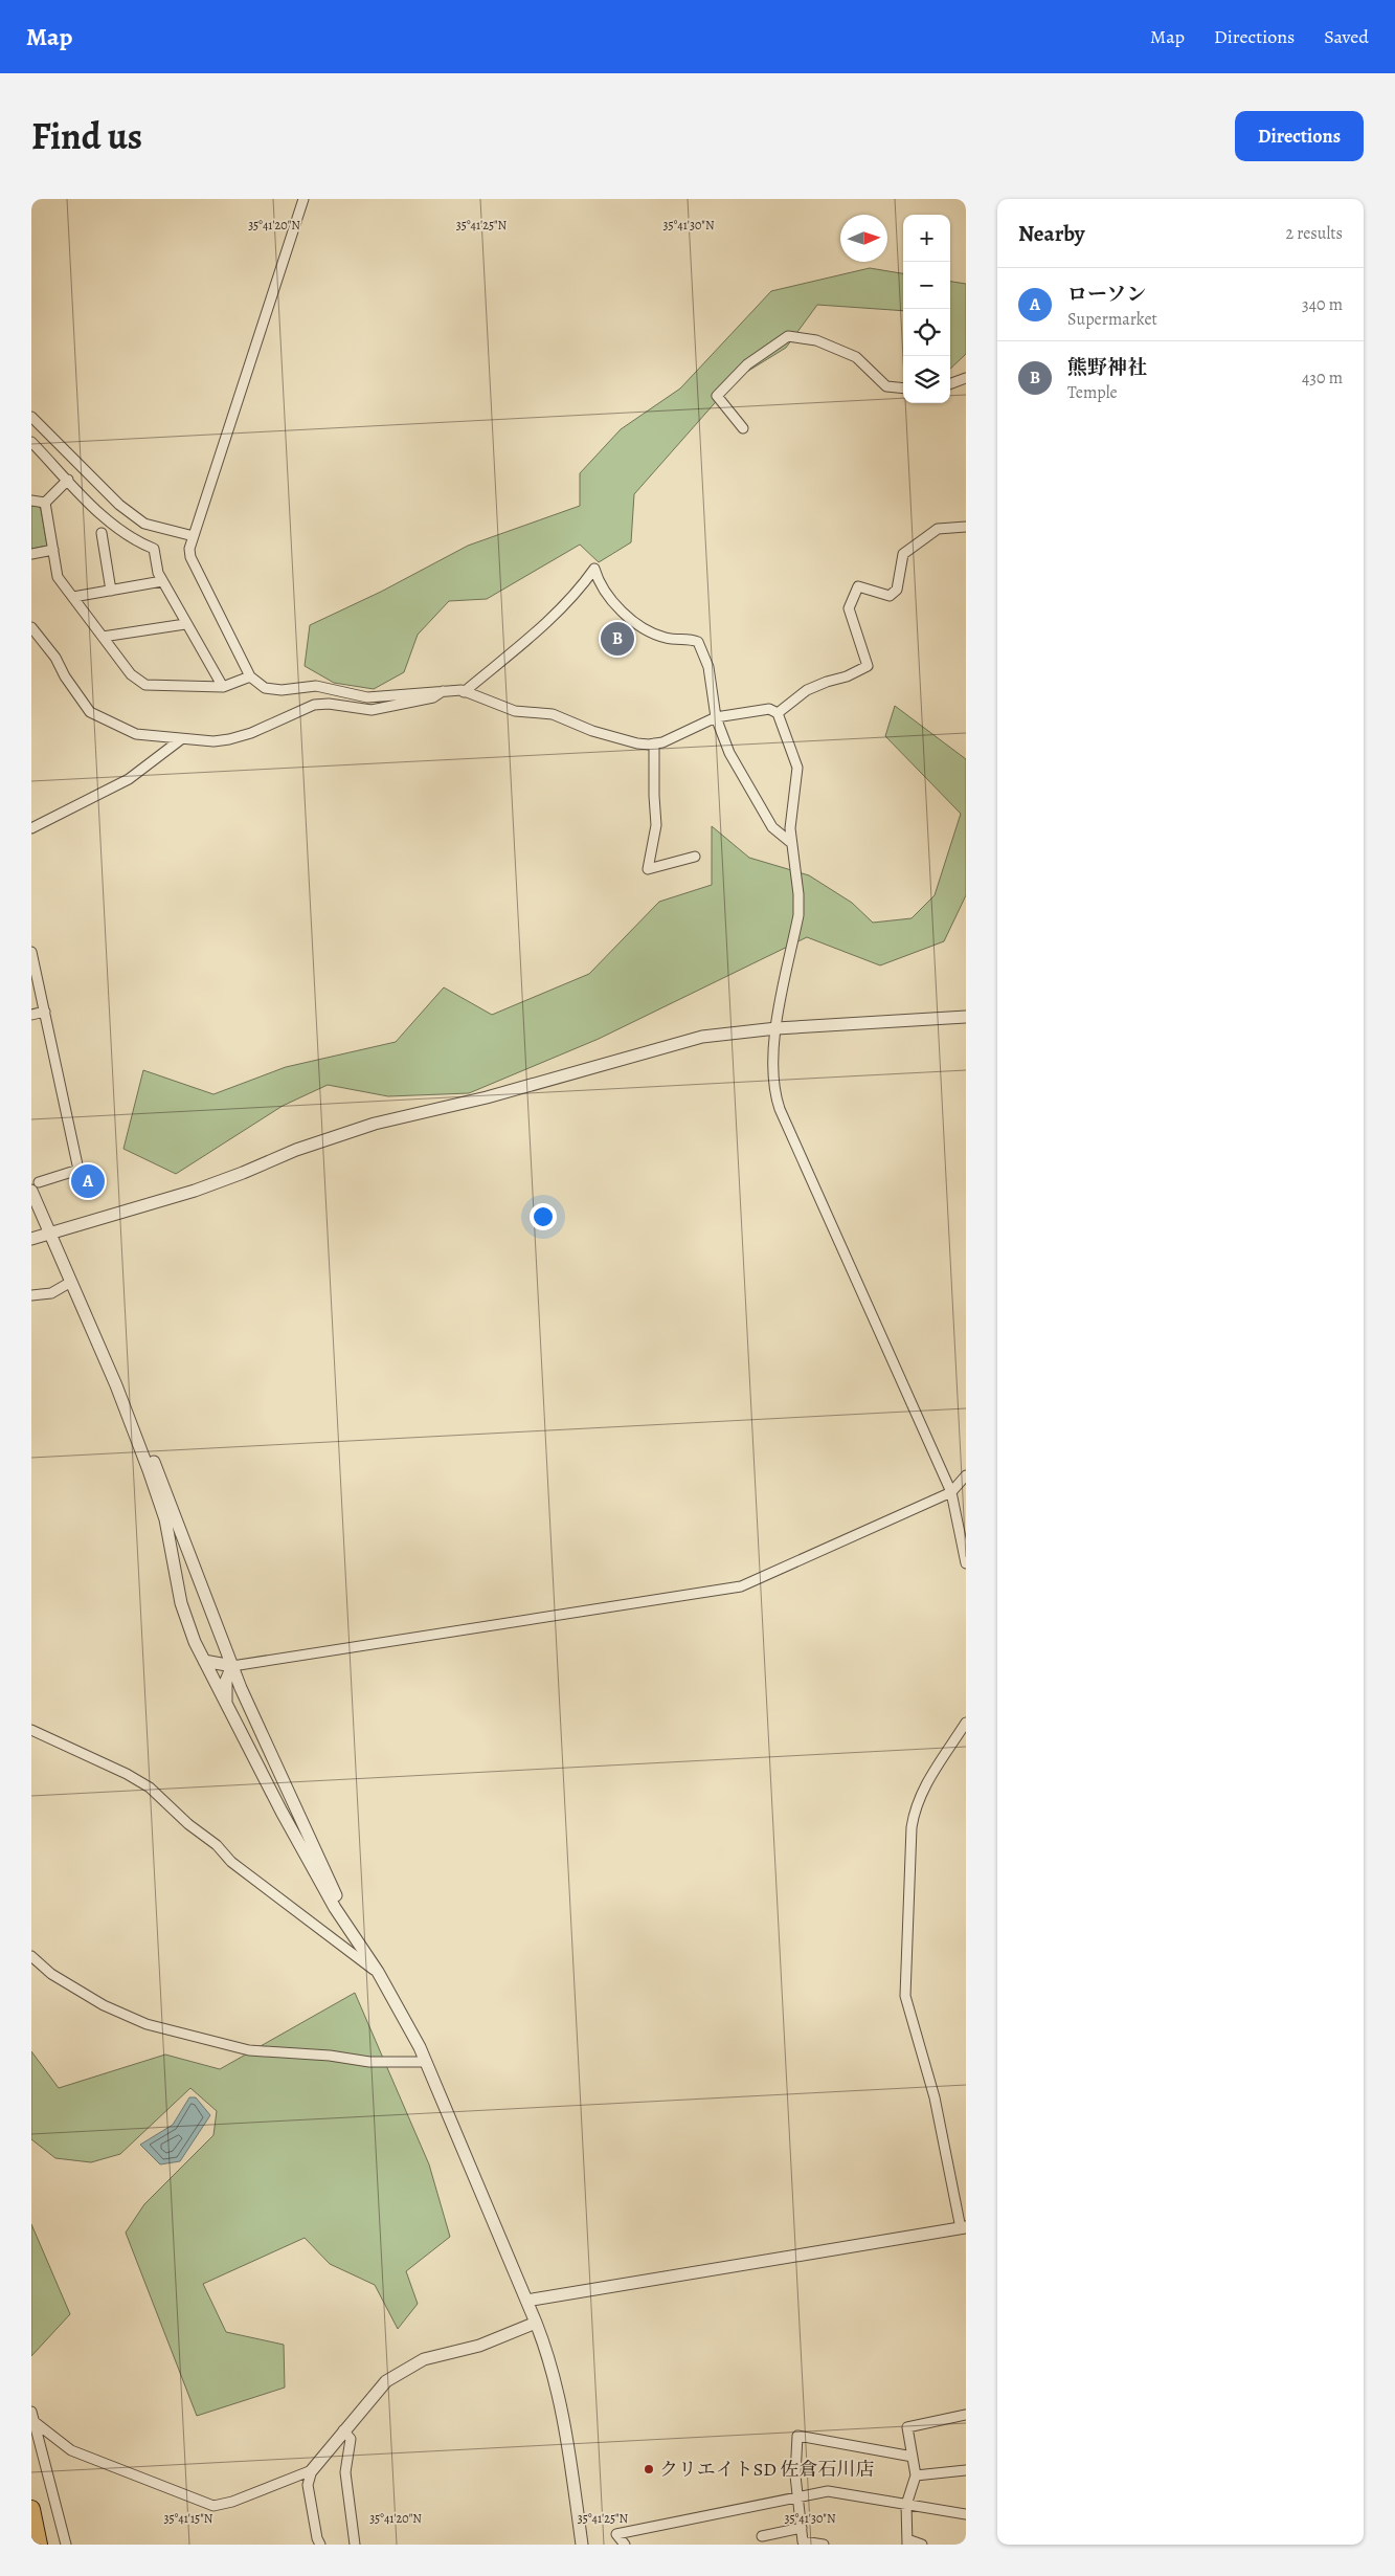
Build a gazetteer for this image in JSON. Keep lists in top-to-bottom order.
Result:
{
  "places": ["クリエイトSD 佐倉石川店"],
  "north": "right",
  "page": {
    "header": "Map",
    "nav": ["Map", "Directions", "Saved"],
    "title": "Find us",
    "buttons": "Directions",
    "heading": ["Nearby", "2 results"],
    "map_buttons": ["+", "−"],
    "list": [
      {
        "mark": "A",
        "name": "ローソン",
        "note": "Supermarket",
        "value": "340 m"
      },
      {
        "mark": "B",
        "name": "熊野神社",
        "note": "Temple",
        "value": "430 m"
      }
    ],
    "pins": ["B", "A"]
  },
  "coordinates": [
    "35°41'20\"N",
    "35°41'25\"N",
    "35°41'30\"N",
    "35°41'15\"N"
  ]
}
